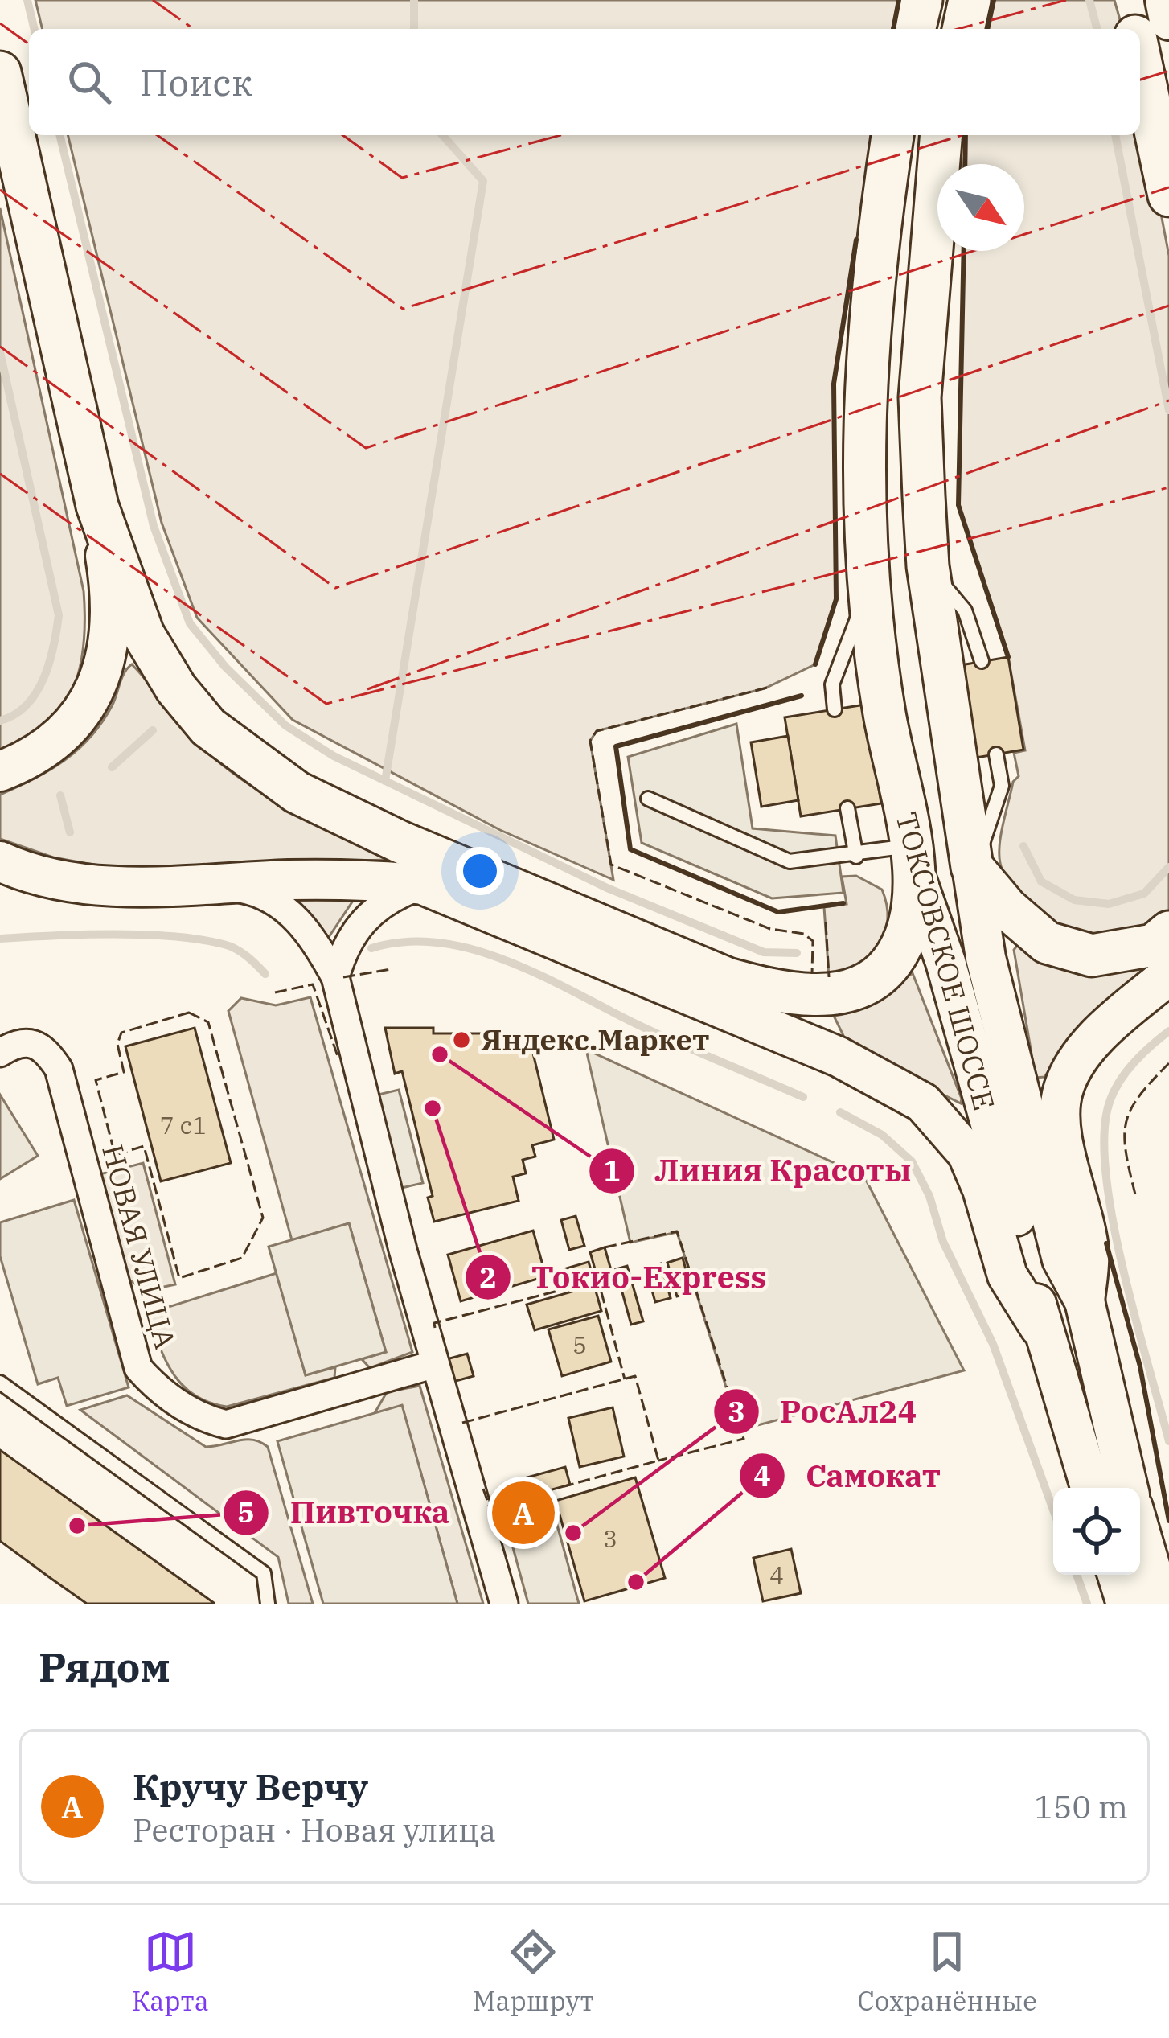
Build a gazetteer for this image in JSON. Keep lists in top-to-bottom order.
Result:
{
  "streets": {
    "main road": ["ТОКСОВСКОЕ ШОССЕ"],
    "street": ["НОВАЯ УЛИЦА"]
  },
  "places": [
    "Яндекс.Маркет",
    "Линия Красоты",
    "Токио-Express",
    "Пивточка",
    "РосАл24",
    "Самокат"
  ],
  "house_numbers": [
    "7 с1",
    "5",
    "3",
    "4"
  ],
  "north": "bottom right",
  "page": {
    "search": "Поиск",
    "pins": "A",
    "heading": "Рядом",
    "list": [
      {
        "mark": "A",
        "name": "Кручу Верчу",
        "note": "Ресторан · Новая улица",
        "value": "150 m"
      }
    ],
    "nav": ["Карта", "Маршрут", "Сохранённые"]
  }
}
